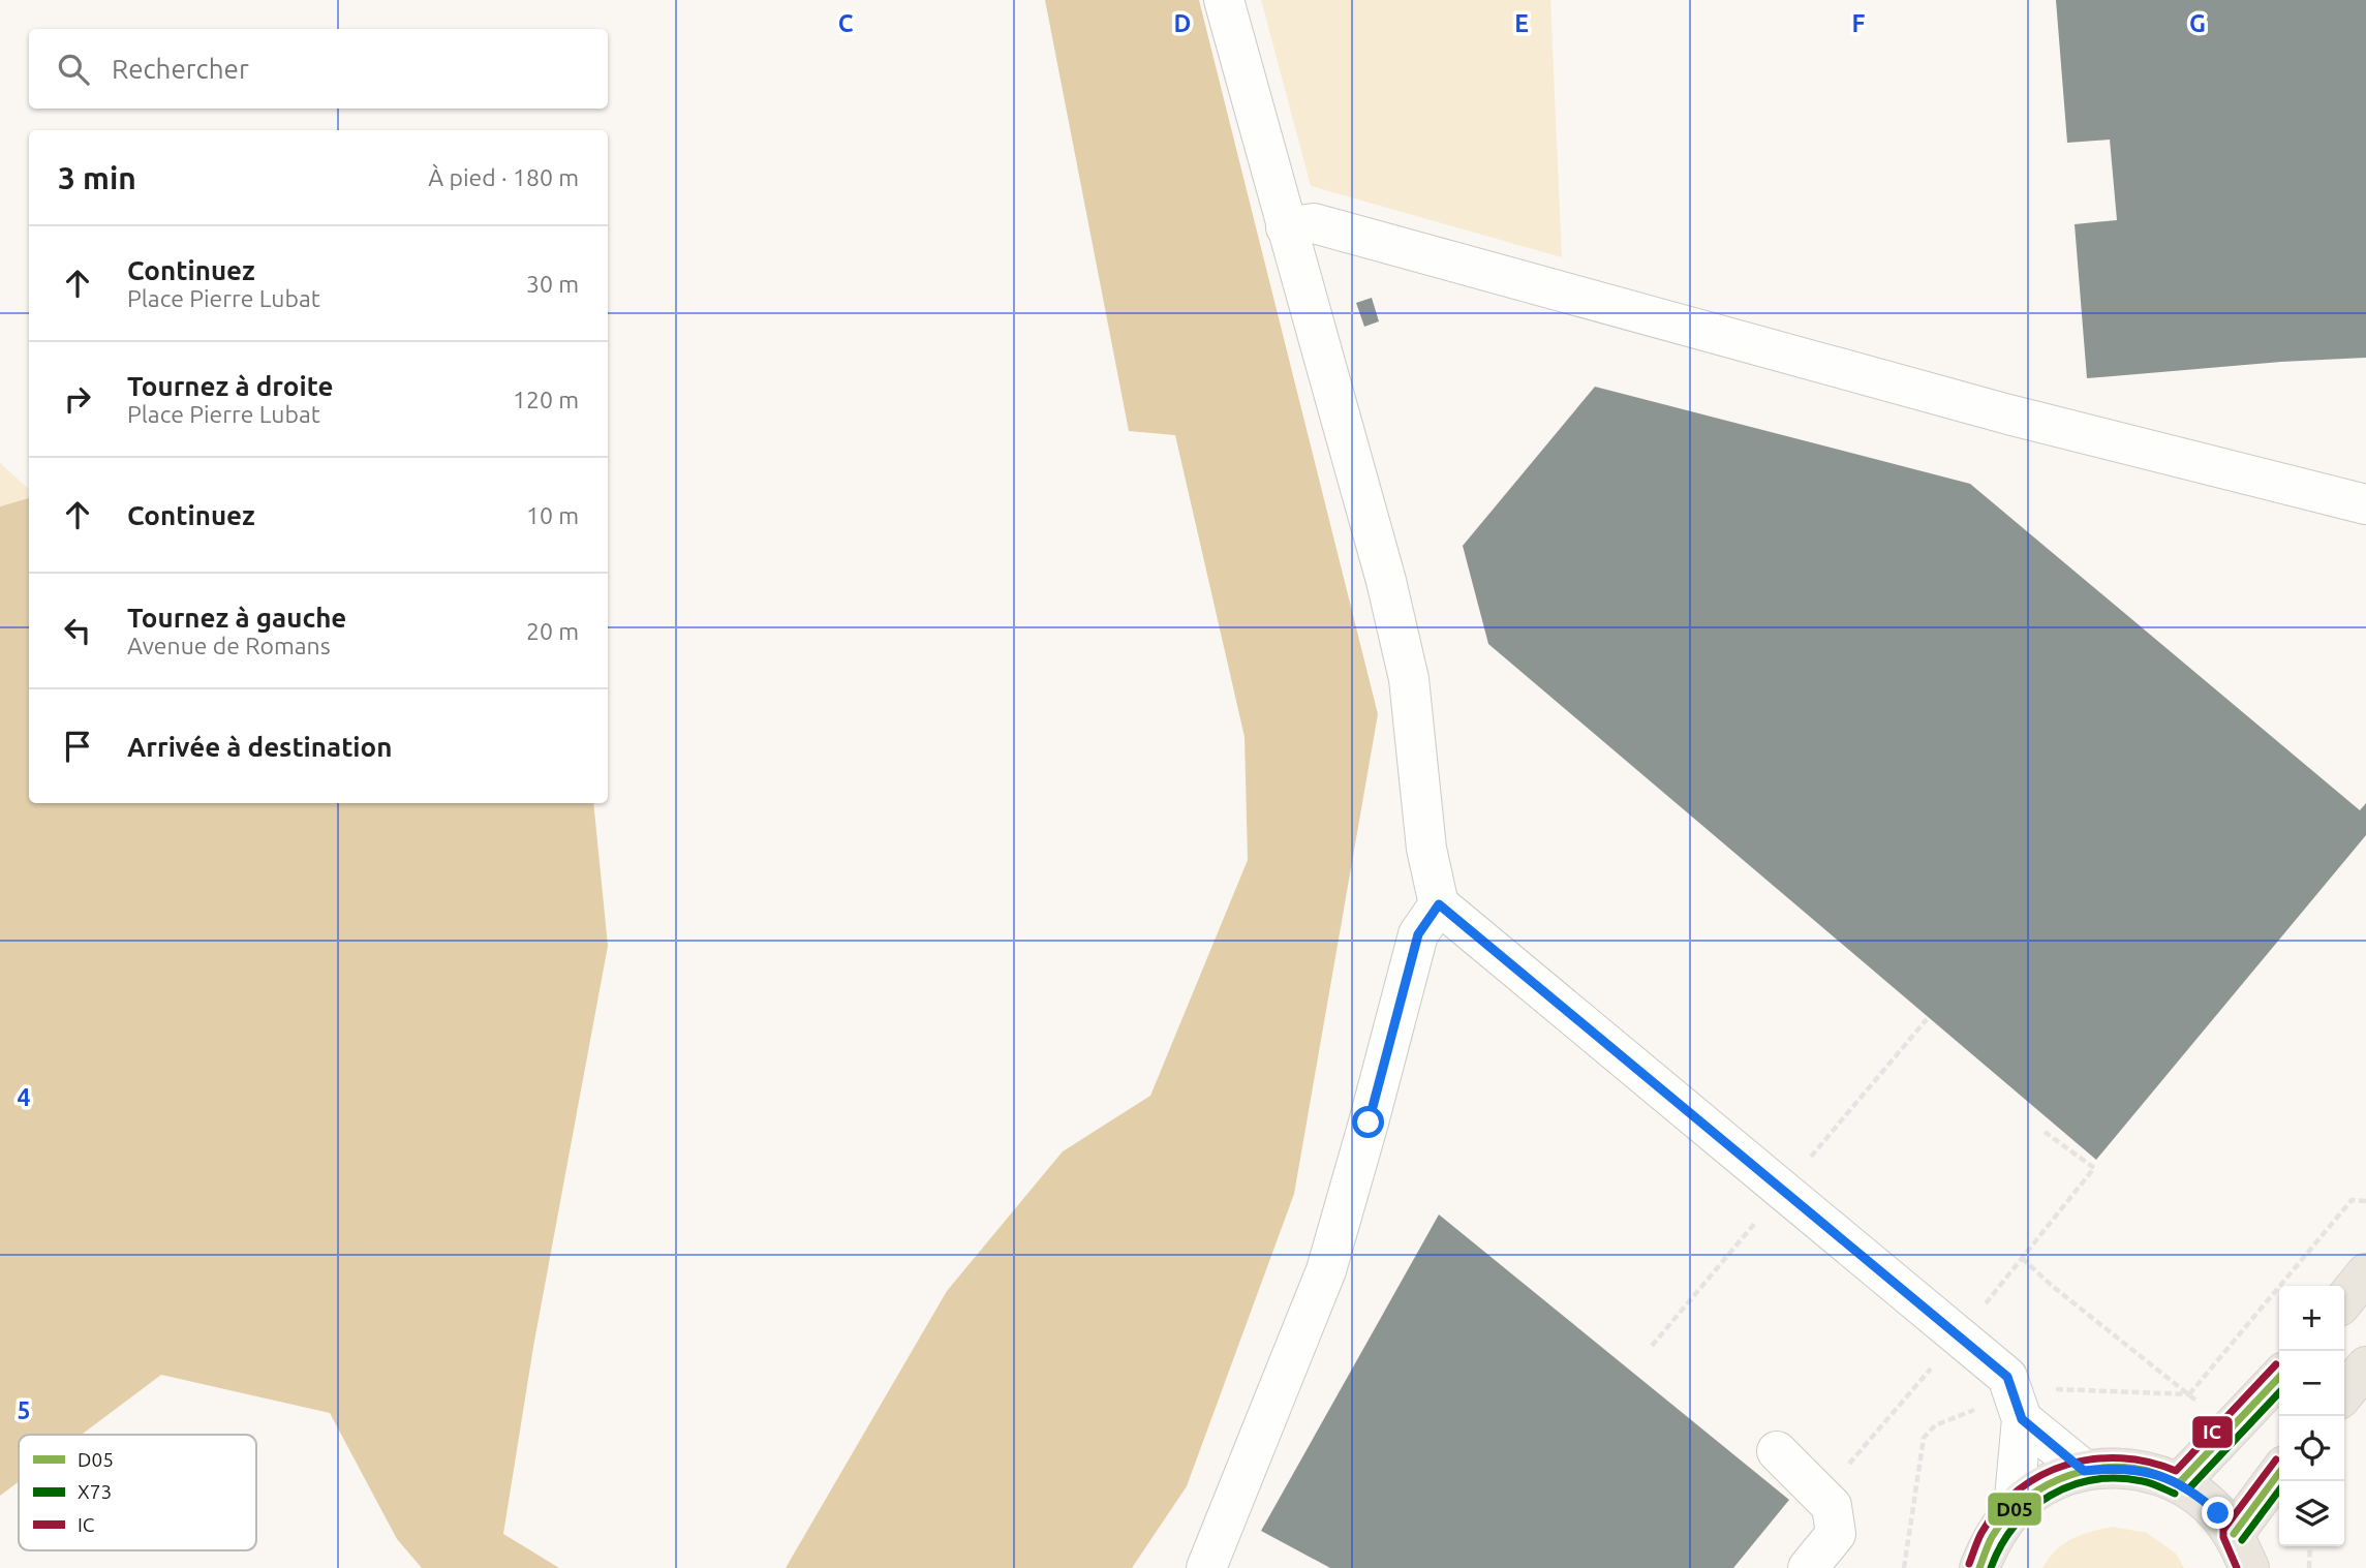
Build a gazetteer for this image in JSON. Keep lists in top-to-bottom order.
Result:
{
  "lines": ["transit line IC", "transit line D05", "transit line X73"],
  "legend": ["D05", "X73", "IC"],
  "page": {
    "search": "Rechercher",
    "heading": ["3 min", "À pied · 180 m"],
    "list": [
      ["Continuez", "Place Pierre Lubat", "30 m"],
      ["Tournez à droite", "Place Pierre Lubat", "120 m"],
      ["Continuez", "10 m"],
      ["Tournez à gauche", "Avenue de Romans", "20 m"],
      "Arrivée à destination"
    ],
    "map_buttons": ["+", "−"]
  },
  "grid": {
    "columns": [
      "C",
      "D",
      "E",
      "F",
      "G"
    ],
    "rows": ["4", "5"]
  }
}
